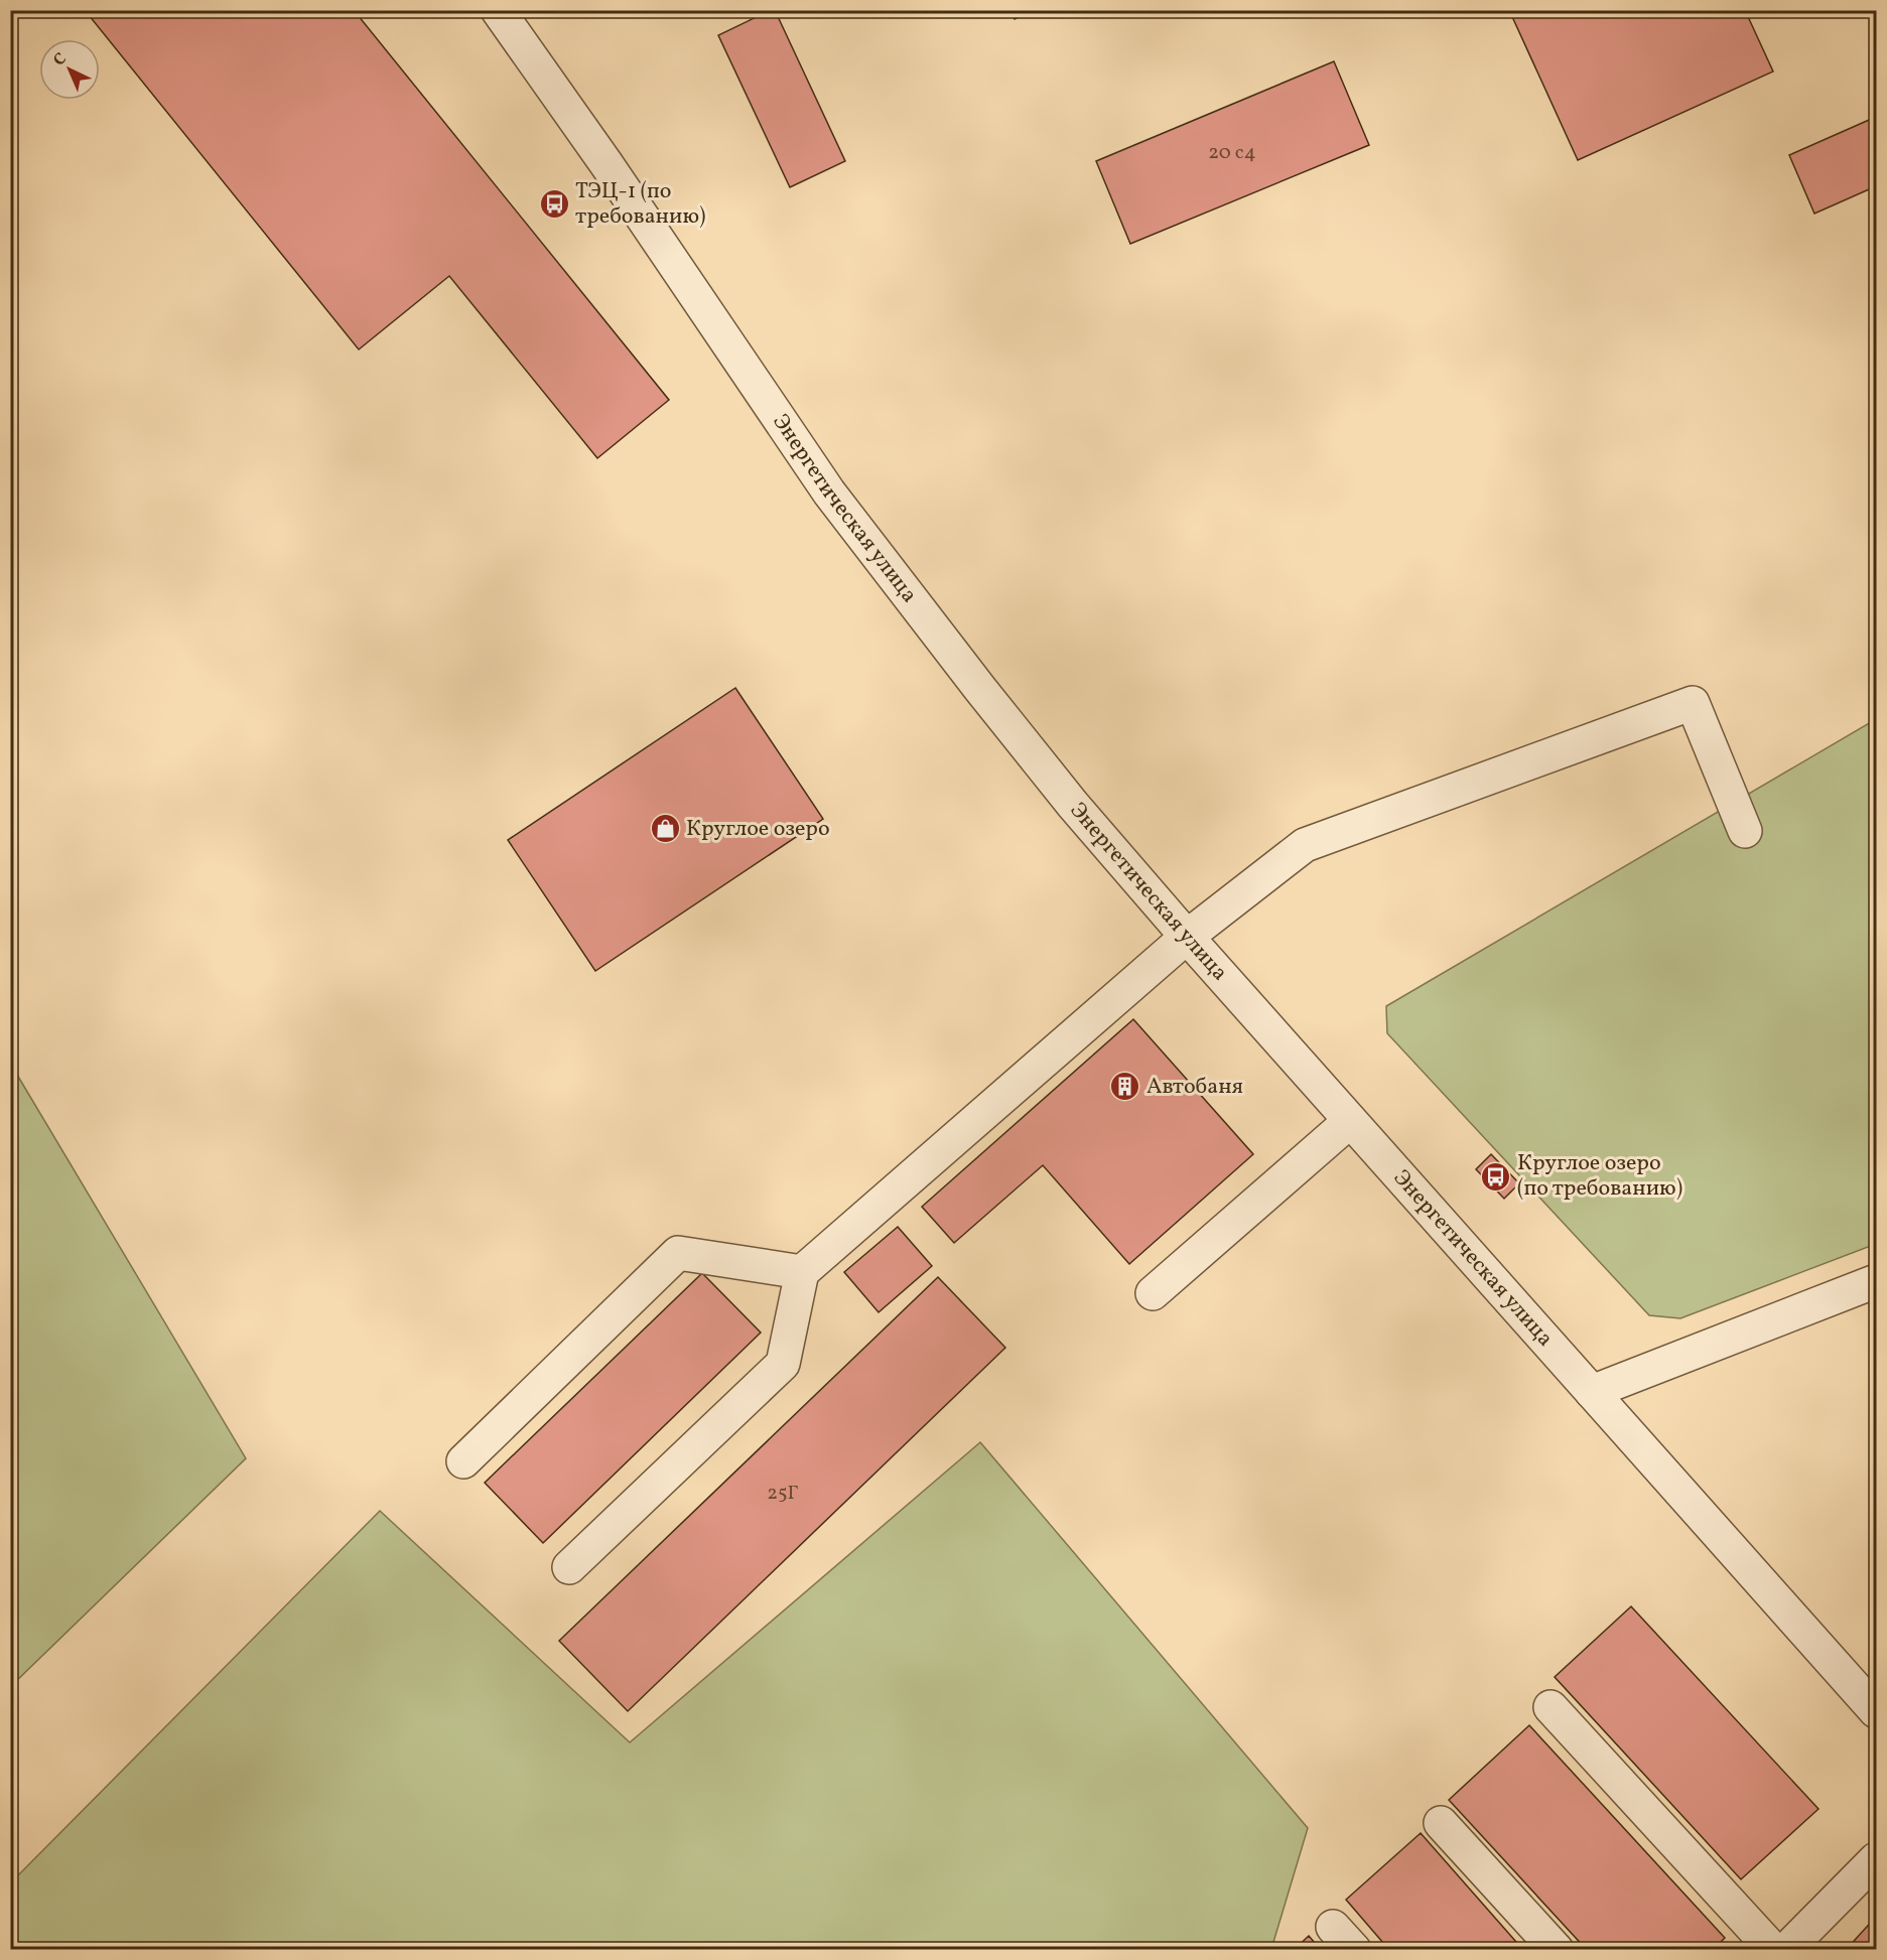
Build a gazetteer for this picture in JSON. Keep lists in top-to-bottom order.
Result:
{
  "streets": {
    "street": ["Энергетическая улица"]
  },
  "places": {
    "bus stop": ["ТЭЦ-1 (по требованию)", "Круглое озеро (по требованию)"],
    "shop": ["Круглое озеро"],
    "building": ["Автобаня"]
  },
  "house_numbers": ["20 с4", "25Г"],
  "north": "top left"
}
